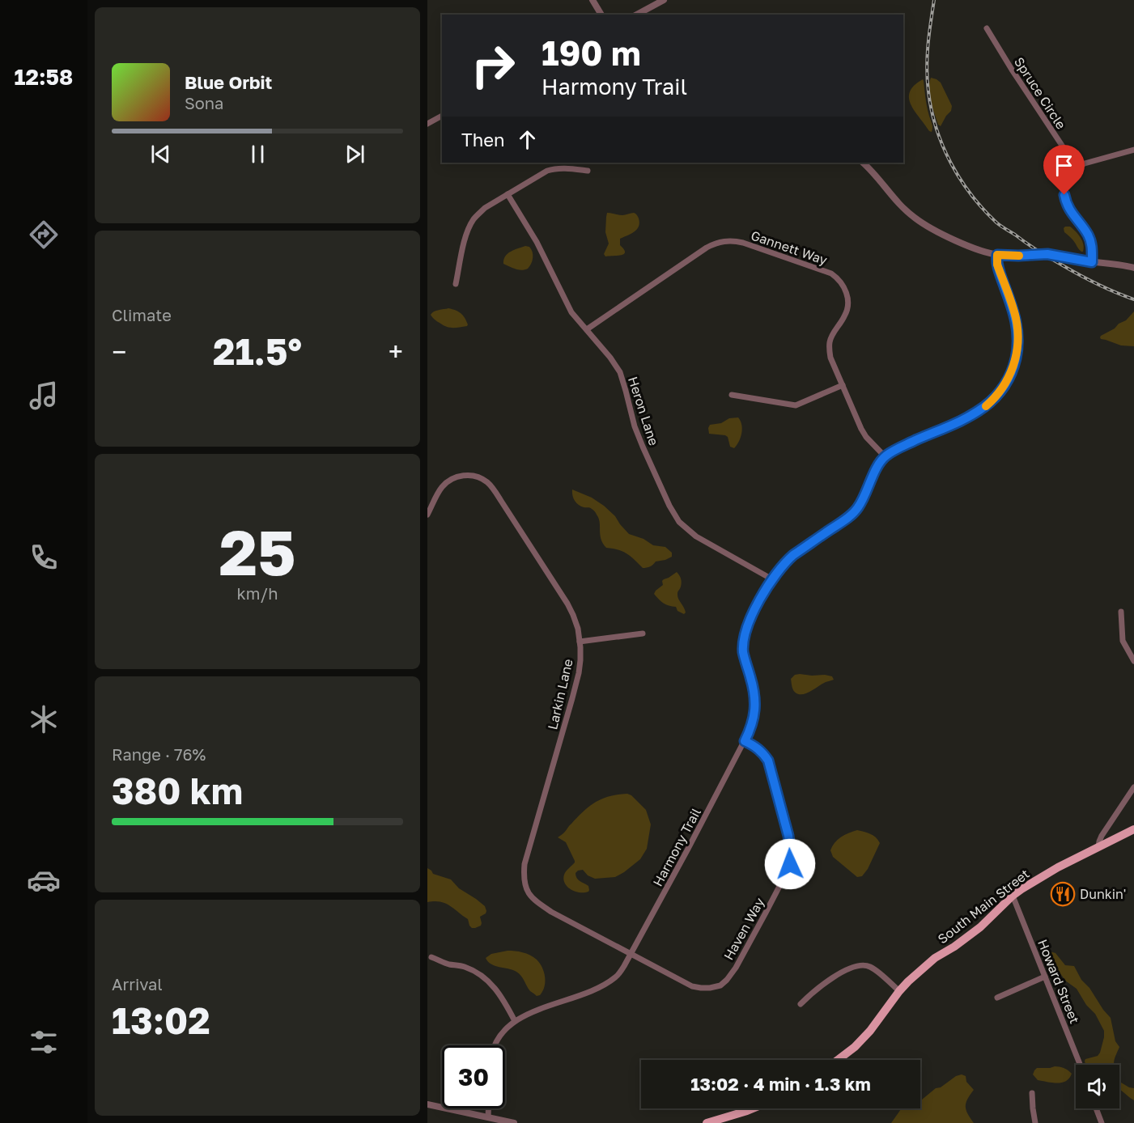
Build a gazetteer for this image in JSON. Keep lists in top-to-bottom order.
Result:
{
  "streets": {
    "main road": ["South Main Street"],
    "street": [
      "Spruce Circle",
      "Gannett Way",
      "Heron Lane",
      "Larkin Lane",
      "Harmony Trail",
      "Haven Way",
      "Howard Street"
    ]
  },
  "crossings": [
    ["Gannett Way", "Heron Lane"],
    ["Gannett Way", "Harmony Trail"],
    ["Heron Lane", "Harmony Trail"],
    ["Larkin Lane", "Harmony Trail"],
    ["Larkin Lane", "Haven Way"],
    ["Harmony Trail", "Haven Way"],
    ["South Main Street", "Howard Street"]
  ],
  "places": {
    "restaurant": ["Dunkin'"]
  },
  "page": {
    "tabs": "12:58",
    "turn": ["190 m", "Harmony Trail"],
    "song": ["Blue Orbit", "Sona"],
    "then": "Then",
    "tile": [
      "Climate",
      ["25", "km/h"],
      ["Range · 76%", "380 km"],
      ["Arrival", "13:02"]
    ],
    "heat": ["−", "21.5°", "+"],
    "limit": "30",
    "trip": "13:02 · 4 min · 1.3 km"
  }
}
